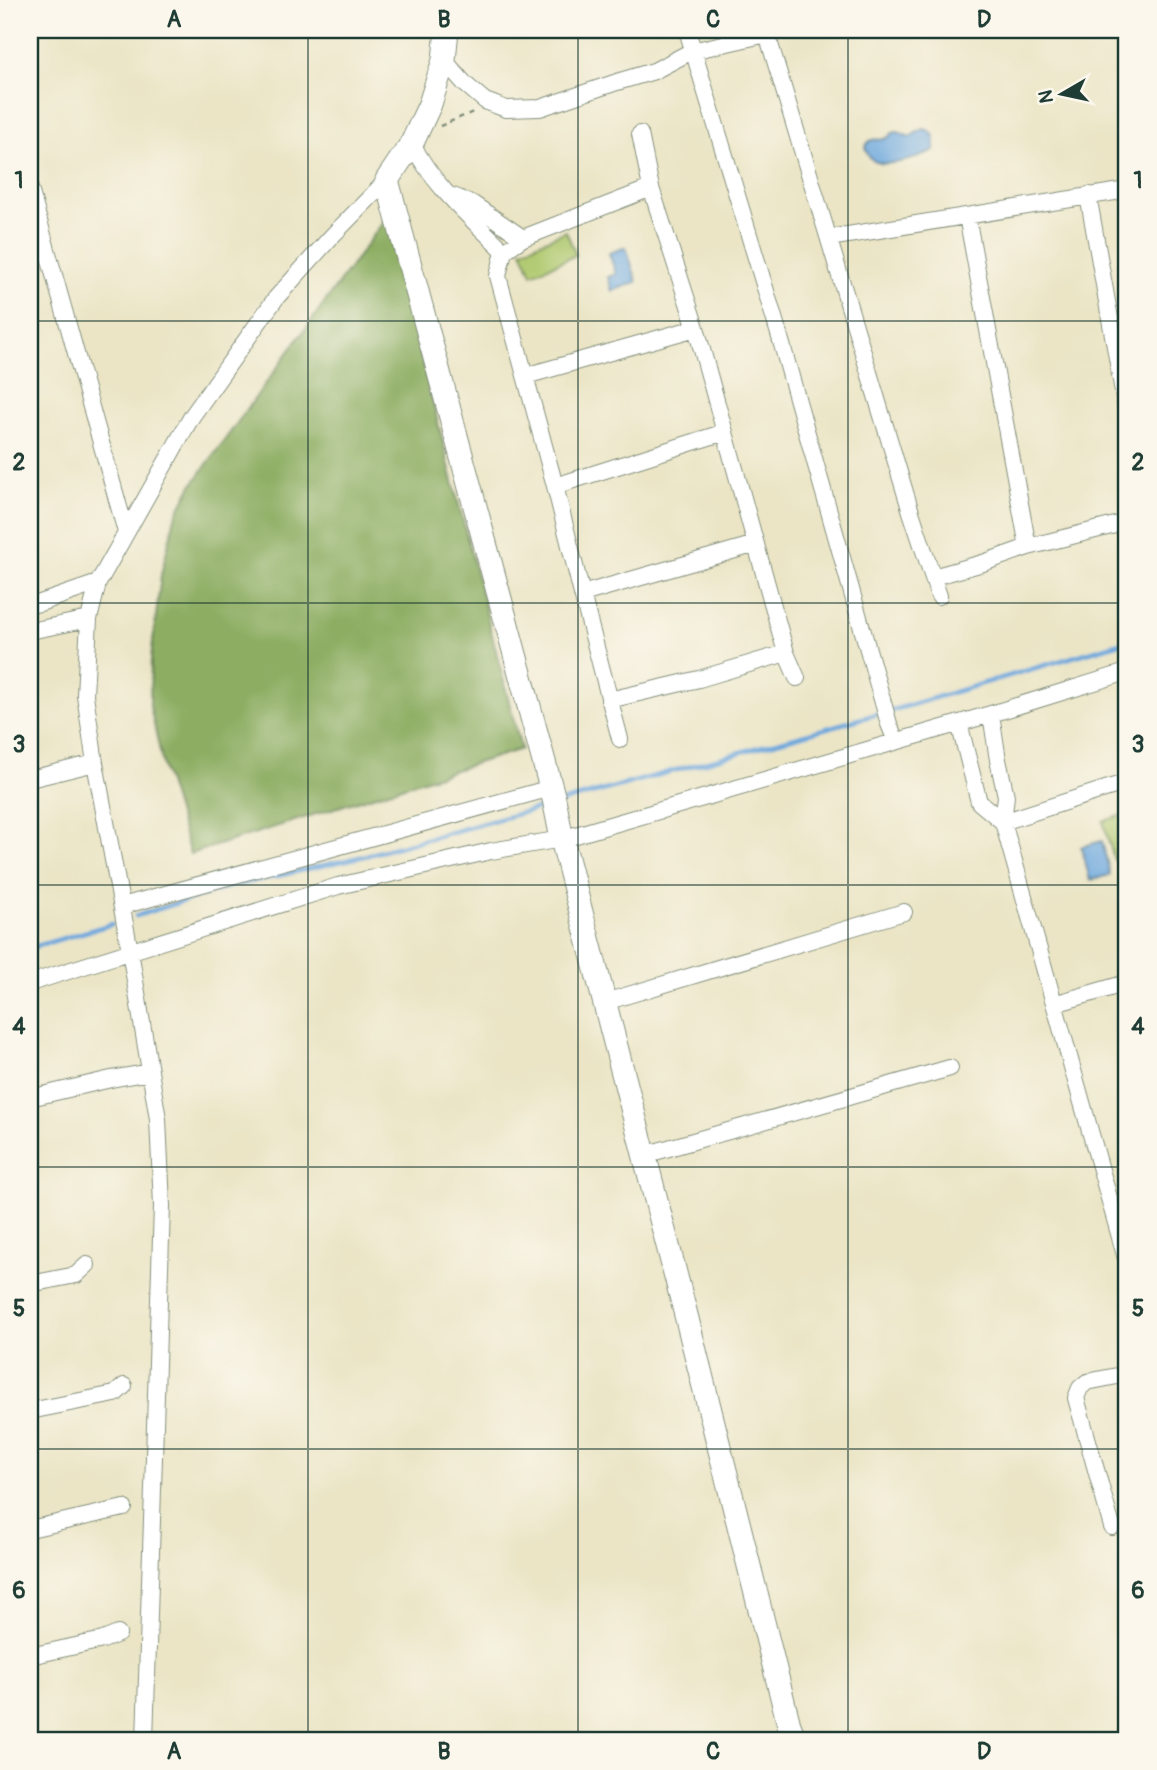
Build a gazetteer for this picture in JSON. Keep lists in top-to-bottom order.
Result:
{
  "north": "left",
  "grid": {
    "columns": [
      "A",
      "B",
      "C",
      "D"
    ],
    "rows": [
      "1",
      "2",
      "3",
      "4",
      "5",
      "6"
    ]
  }
}
